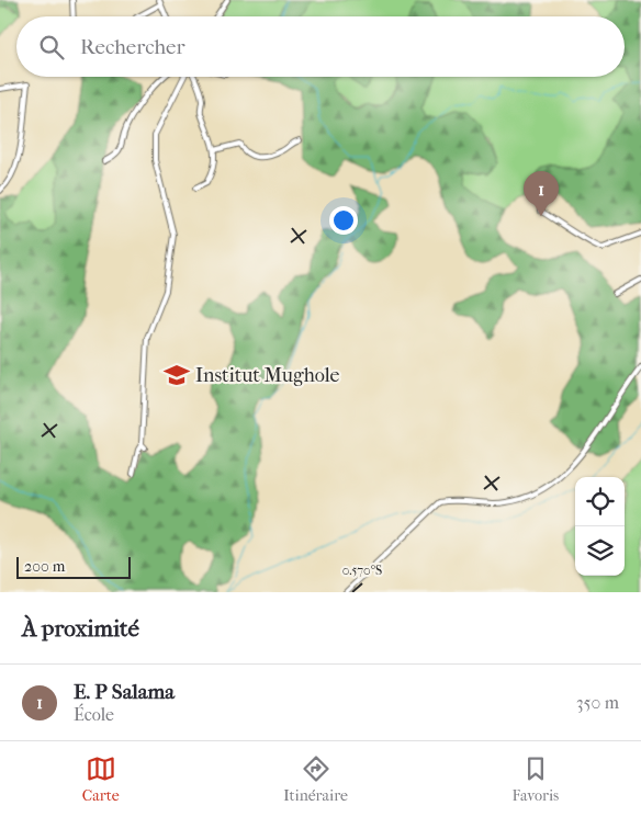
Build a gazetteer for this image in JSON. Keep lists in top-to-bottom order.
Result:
{
  "places": {
    "school or university": ["Institut Mughole"]
  },
  "scale_bar": "200 m",
  "page": {
    "search": "Rechercher",
    "pins": "1",
    "scale": "200 m",
    "heading": "À proximité",
    "list": [
      {
        "mark": "1",
        "name": "E. P Salama",
        "note": "École",
        "value": "350 m"
      }
    ],
    "nav": ["Carte", "Itinéraire", "Favoris"]
  },
  "coordinates": ["0.570°S"]
}
